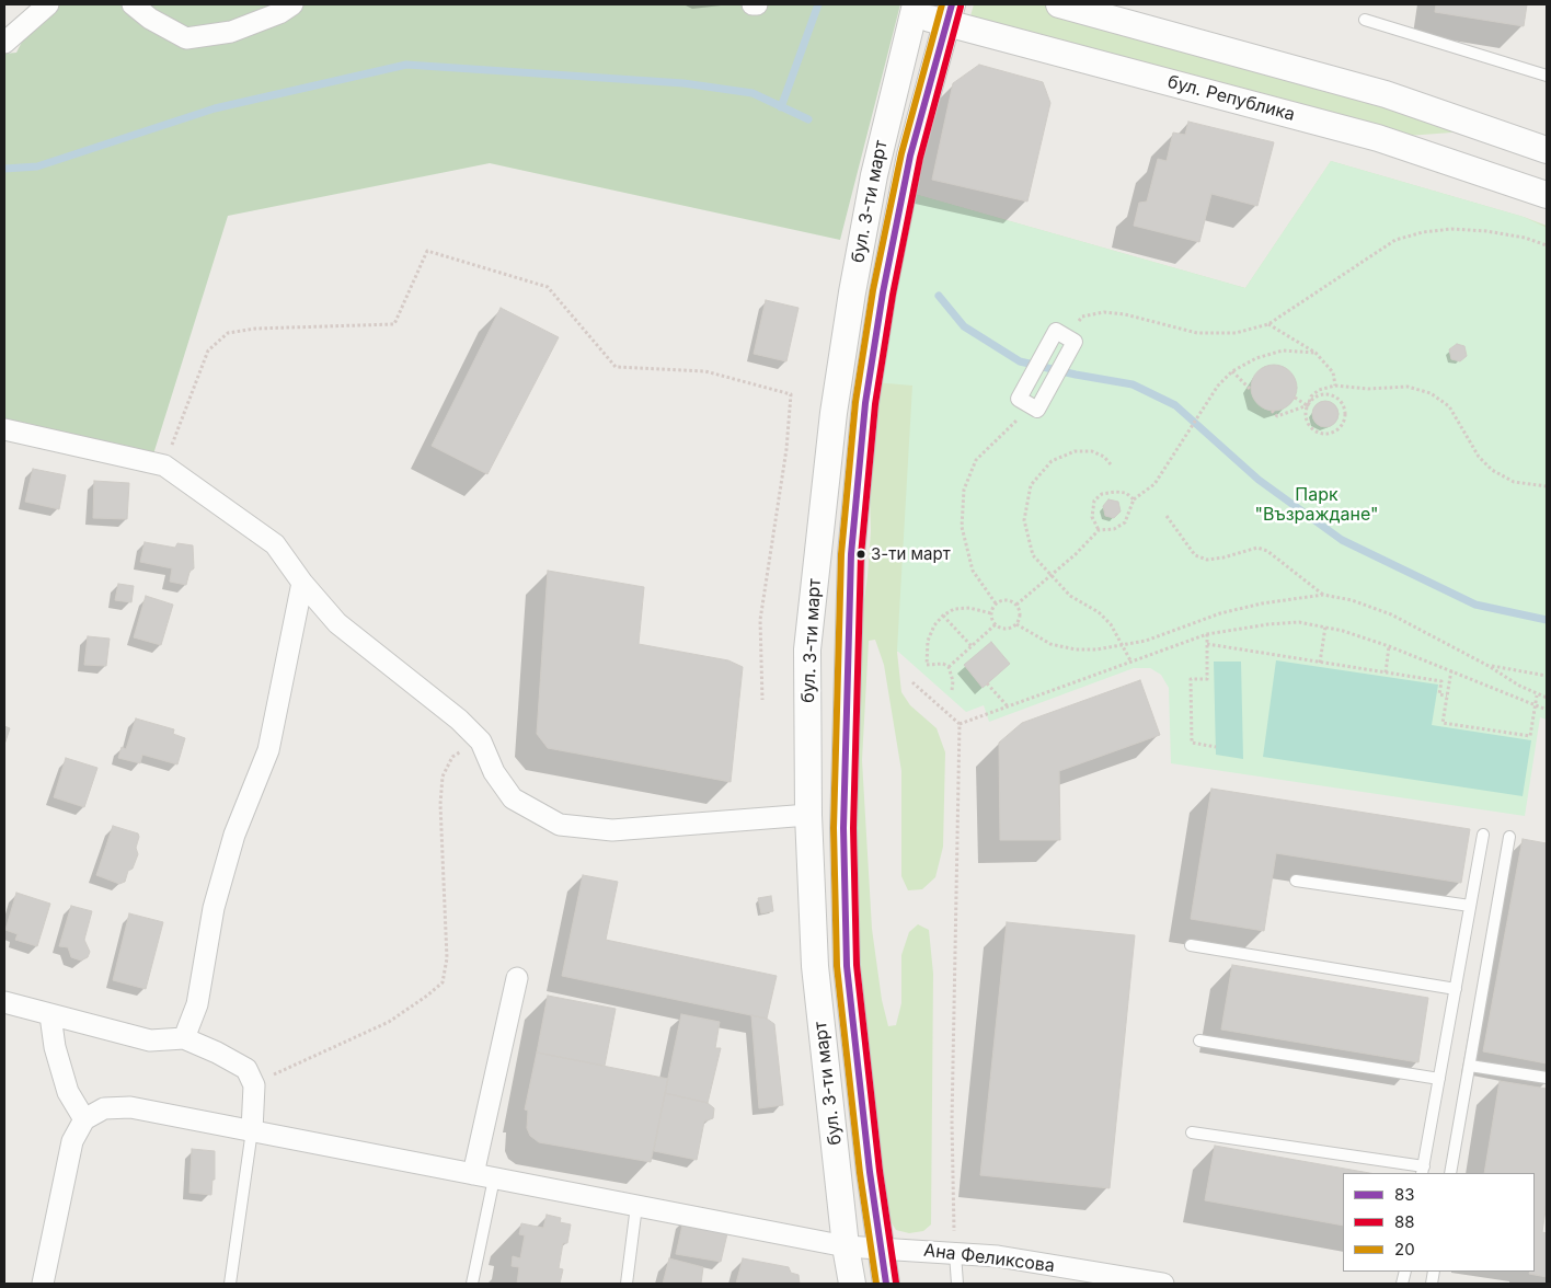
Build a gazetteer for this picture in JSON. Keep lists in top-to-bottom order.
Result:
{
  "streets": {
    "street": ["бул. Република", "бул. 3-ти март", "Ана Феликсова"]
  },
  "crossings": [
    ["бул. Република", "бул. 3-ти март"],
    ["бул. 3-ти март", "Ана Феликсова"]
  ],
  "parks": ["Парк \"Възраждане\""],
  "places": ["3-ти март"],
  "lines": ["transit line 83", "transit line 20", "transit line 88"],
  "legend": ["83", "88", "20"]
}
